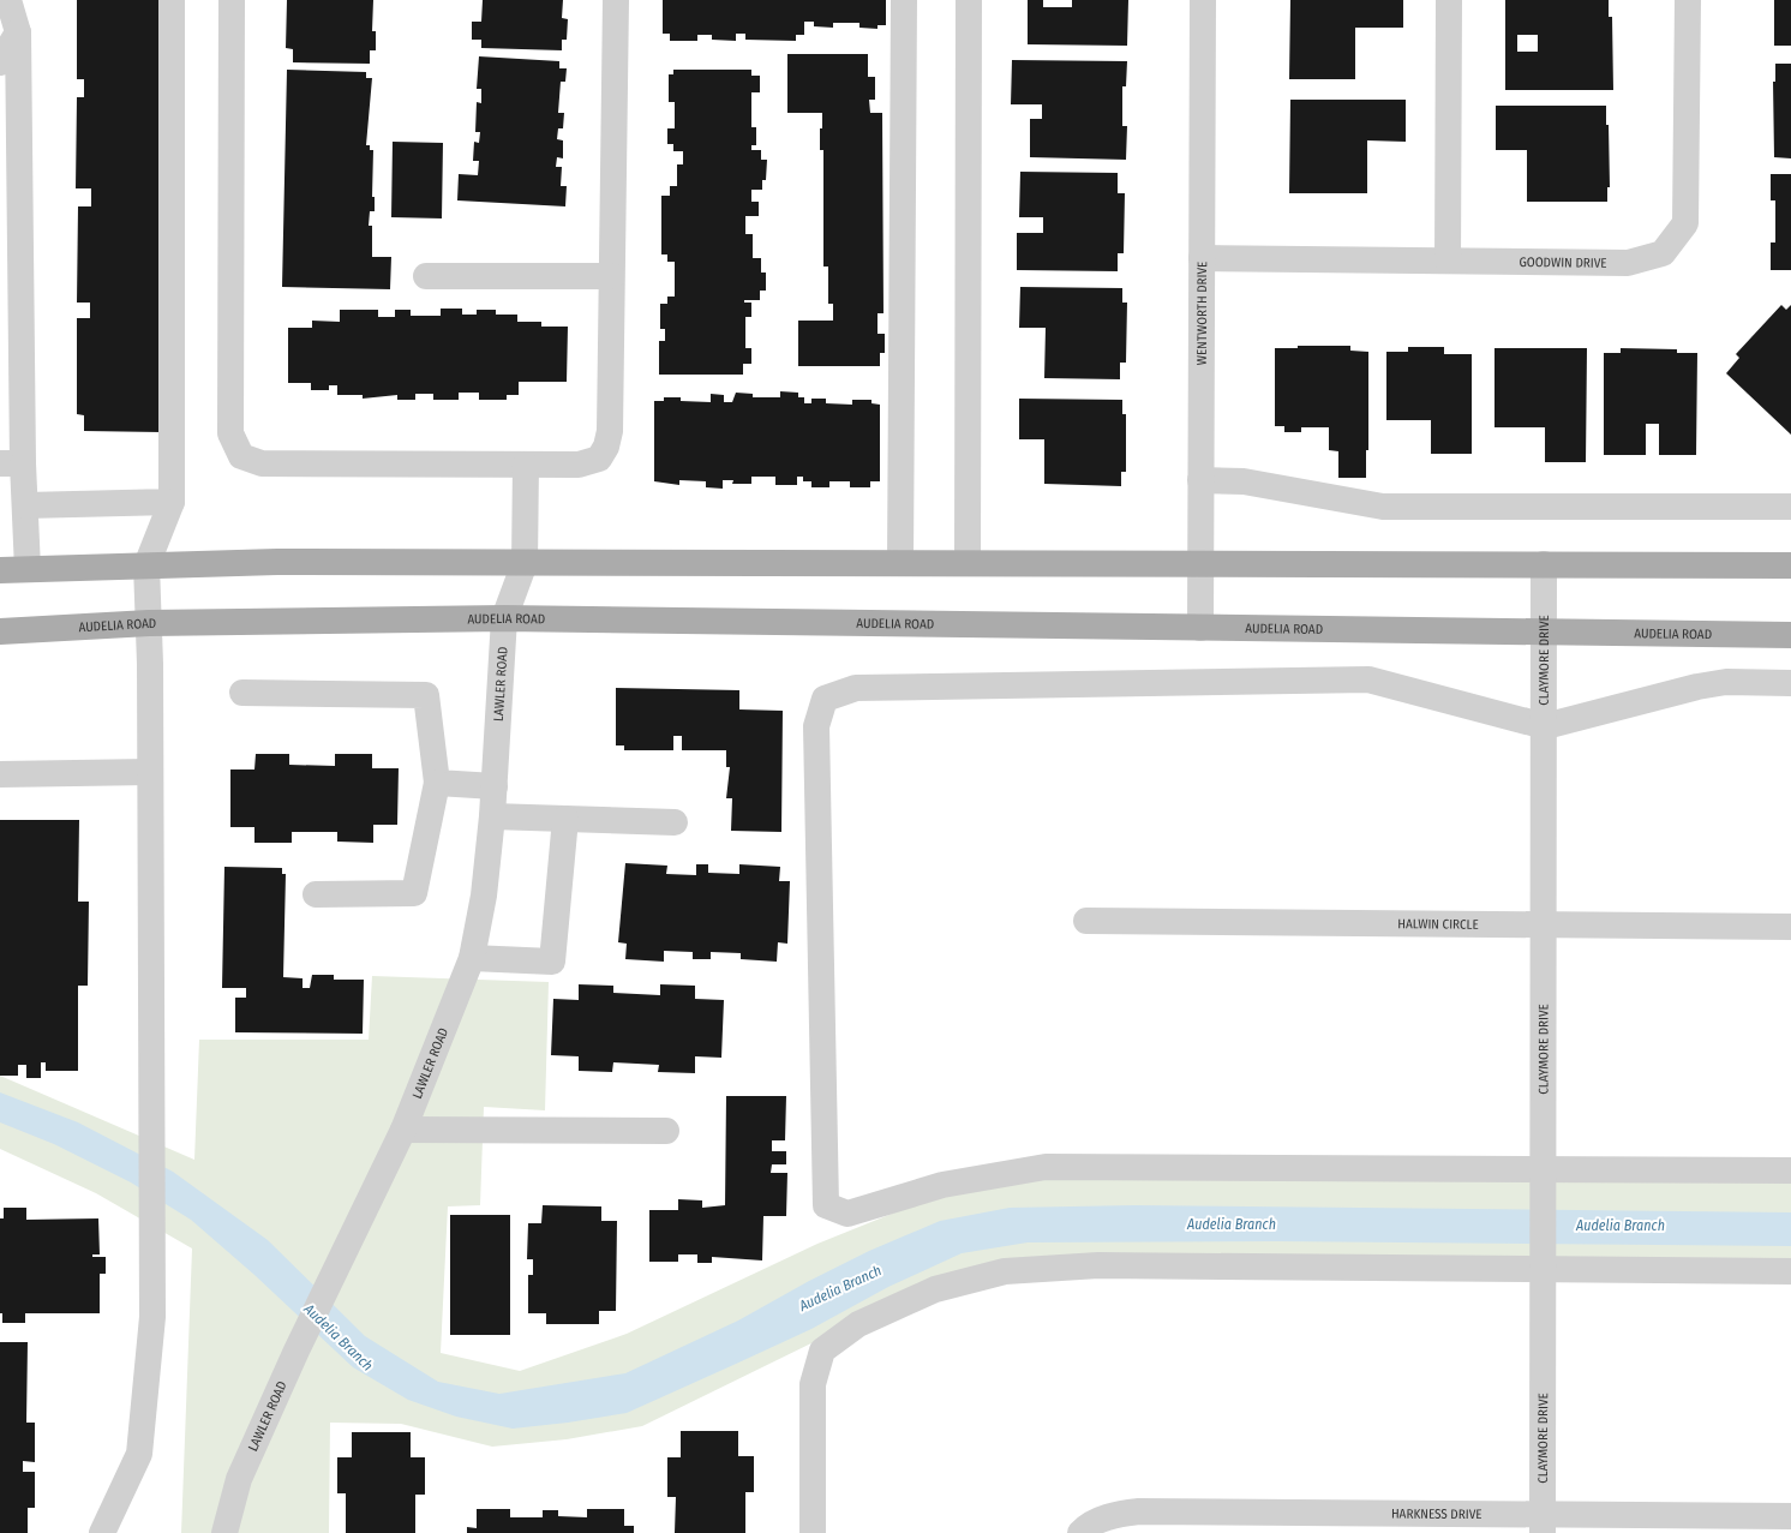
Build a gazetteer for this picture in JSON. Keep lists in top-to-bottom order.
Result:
{
  "streets": {
    "main road": ["AUDELIA ROAD"],
    "street": [
      "GOODWIN DRIVE",
      "WENTWORTH DRIVE",
      "CLAYMORE DRIVE",
      "LAWLER ROAD",
      "HALWIN CIRCLE",
      "HARKNESS DRIVE"
    ]
  },
  "crossings": [
    ["GOODWIN DRIVE", "WENTWORTH DRIVE"],
    ["WENTWORTH DRIVE", "AUDELIA ROAD"],
    ["AUDELIA ROAD", "CLAYMORE DRIVE"],
    ["AUDELIA ROAD", "LAWLER ROAD"],
    ["CLAYMORE DRIVE", "HALWIN CIRCLE"],
    ["CLAYMORE DRIVE", "HARKNESS DRIVE"]
  ],
  "water": ["Audelia Branch"]
}
